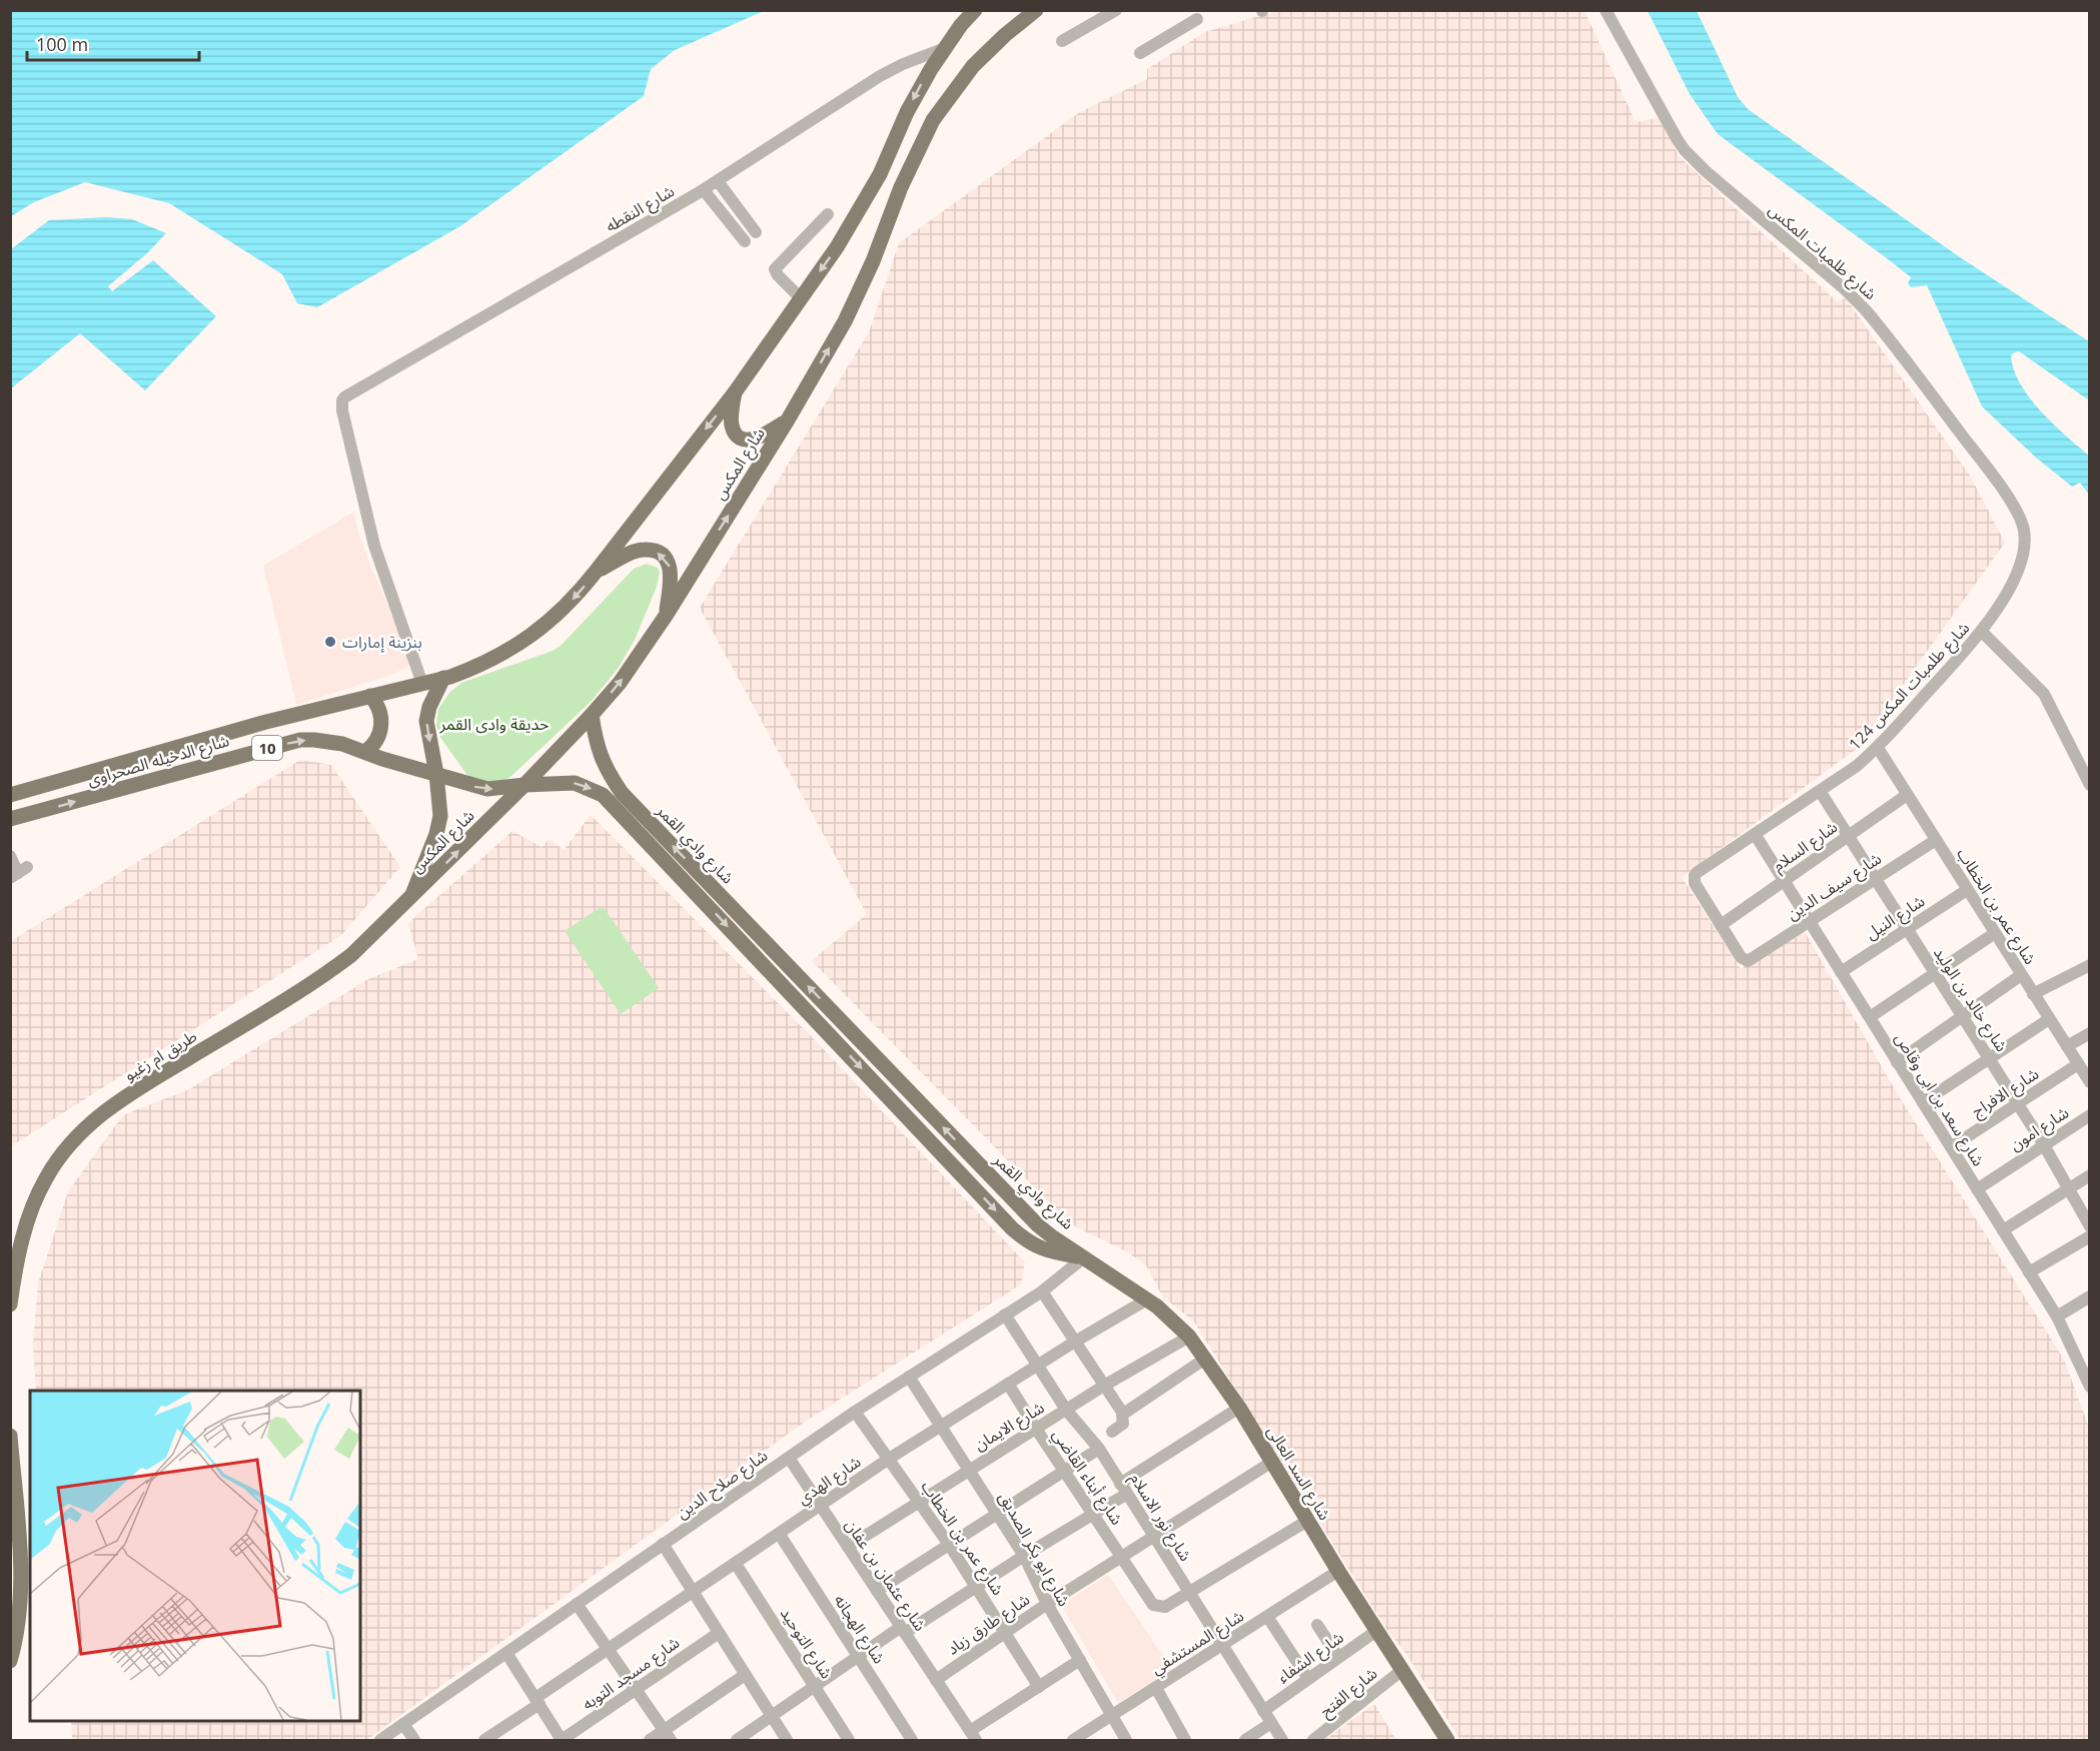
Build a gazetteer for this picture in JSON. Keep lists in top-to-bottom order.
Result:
{
  "streets": {
    "main road": [
      "شارع المكس",
      "10",
      "شارع الدخيله الصحراوى",
      "شارع وادي القمر",
      "طريق ام زغيو",
      "شارع السد العالى"
    ],
    "street": [
      "شارع النقطه",
      "شارع طلمبات المكس",
      "شارع طلمبات المكس 124",
      "شارع السلام",
      "شارع سيف الدين",
      "شارع عمر بن الخطاب",
      "شارع النيل",
      "شارع خالد بن الوليد",
      "شارع الافراج",
      "شارع سعد بن ابى وقاص",
      "شارع امون",
      "شارع الايمان",
      "شارع أبناء القاضي",
      "شارع الهدي",
      "شارع صلاح الدين",
      "شارع نور الاسلام",
      "شارع ابو بكر الصديق",
      "شارع عثمان بن عفان",
      "شارع طارق زياد",
      "شارع الهجانه",
      "شارع المستشفي",
      "شارع التوحيد",
      "شارع الشفاء",
      "شارع مسجد التوبه",
      "شارع الفتح"
    ]
  },
  "crossings": [
    ["شارع النقطه", "شارع الدخيله الصحراوى"],
    ["شارع طلمبات المكس", "شارع طلمبات المكس 124"],
    ["شارع المكس", "شارع الدخيله الصحراوى"],
    ["شارع المكس", "شارع وادي القمر"],
    ["شارع المكس", "طريق ام زغيو"],
    ["شارع طلمبات المكس 124", "شارع السلام"],
    ["شارع طلمبات المكس 124", "شارع سيف الدين"],
    ["شارع طلمبات المكس 124", "شارع عمر بن الخطاب"],
    ["شارع طلمبات المكس 124", "شارع خالد بن الوليد"],
    ["شارع طلمبات المكس 124", "شارع سعد بن ابى وقاص"],
    ["شارع الدخيله الصحراوى", "شارع وادي القمر"],
    ["شارع وادي القمر", "شارع السد العالى"],
    ["شارع وادي القمر", "شارع صلاح الدين"],
    ["شارع السلام", "شارع سيف الدين"],
    ["شارع السلام", "شارع عمر بن الخطاب"],
    ["شارع السلام", "شارع خالد بن الوليد"],
    ["شارع السلام", "شارع سعد بن ابى وقاص"],
    ["شارع سيف الدين", "شارع عمر بن الخطاب"],
    ["شارع سيف الدين", "شارع خالد بن الوليد"],
    ["شارع سيف الدين", "شارع سعد بن ابى وقاص"],
    ["شارع عمر بن الخطاب", "شارع النيل"],
    ["شارع عمر بن الخطاب", "شارع الافراج"],
    ["شارع عمر بن الخطاب", "شارع الايمان"],
    ["شارع عمر بن الخطاب", "شارع الهدي"],
    ["شارع عمر بن الخطاب", "شارع صلاح الدين"],
    ["شارع عمر بن الخطاب", "شارع طارق زياد"],
    ["شارع النيل", "شارع خالد بن الوليد"],
    ["شارع النيل", "شارع سعد بن ابى وقاص"],
    ["شارع خالد بن الوليد", "شارع الافراج"],
    ["شارع خالد بن الوليد", "شارع امون"],
    ["شارع الافراج", "شارع سعد بن ابى وقاص"],
    ["شارع سعد بن ابى وقاص", "شارع امون"],
    ["شارع الايمان", "شارع السد العالى"],
    ["شارع الايمان", "شارع أبناء القاضي"],
    ["شارع الايمان", "شارع نور الاسلام"],
    ["شارع الايمان", "شارع ابو بكر الصديق"],
    ["شارع الايمان", "شارع عثمان بن عفان"],
    ["شارع السد العالى", "شارع أبناء القاضي"],
    ["شارع السد العالى", "شارع الهدي"],
    ["شارع السد العالى", "شارع صلاح الدين"],
    ["شارع السد العالى", "شارع طارق زياد"],
    ["شارع السد العالى", "شارع المستشفي"],
    ["شارع السد العالى", "شارع الشفاء"],
    ["شارع السد العالى", "شارع الفتح"],
    ["شارع أبناء القاضي", "شارع الهدي"],
    ["شارع أبناء القاضي", "شارع نور الاسلام"],
    ["شارع أبناء القاضي", "شارع طارق زياد"],
    ["شارع الهدي", "شارع نور الاسلام"],
    ["شارع الهدي", "شارع ابو بكر الصديق"],
    ["شارع الهدي", "شارع عثمان بن عفان"],
    ["شارع الهدي", "شارع الهجانه"],
    ["شارع الهدي", "شارع التوحيد"],
    ["شارع صلاح الدين", "شارع نور الاسلام"],
    ["شارع صلاح الدين", "شارع ابو بكر الصديق"],
    ["شارع صلاح الدين", "شارع عثمان بن عفان"],
    ["شارع نور الاسلام", "شارع طارق زياد"],
    ["شارع نور الاسلام", "شارع المستشفي"],
    ["شارع نور الاسلام", "شارع الشفاء"],
    ["شارع ابو بكر الصديق", "شارع طارق زياد"],
    ["شارع ابو بكر الصديق", "شارع المستشفي"],
    ["شارع عثمان بن عفان", "شارع طارق زياد"]
  ],
  "parks": ["حديقة وادى القمر"],
  "places": ["بنزينة إمارات"],
  "scale_bar": "100 m"
}
